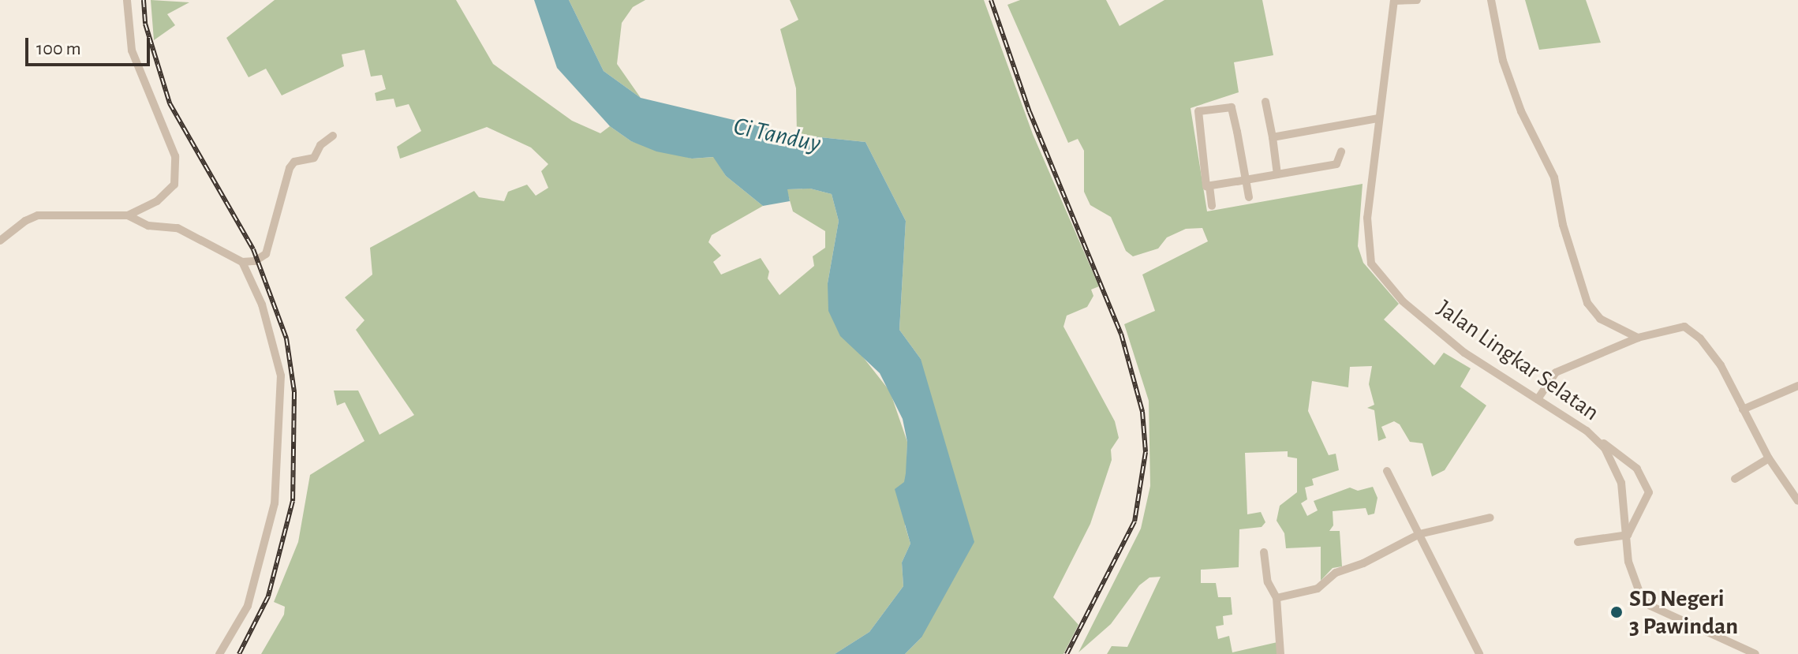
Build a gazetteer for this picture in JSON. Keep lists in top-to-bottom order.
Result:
{
  "streets": {
    "street": ["Jalan Lingkar Selatan"]
  },
  "water": ["Ci Tanduy"],
  "places": ["SD Negeri 3 Pawindan"],
  "scale_bar": "100 m"
}
